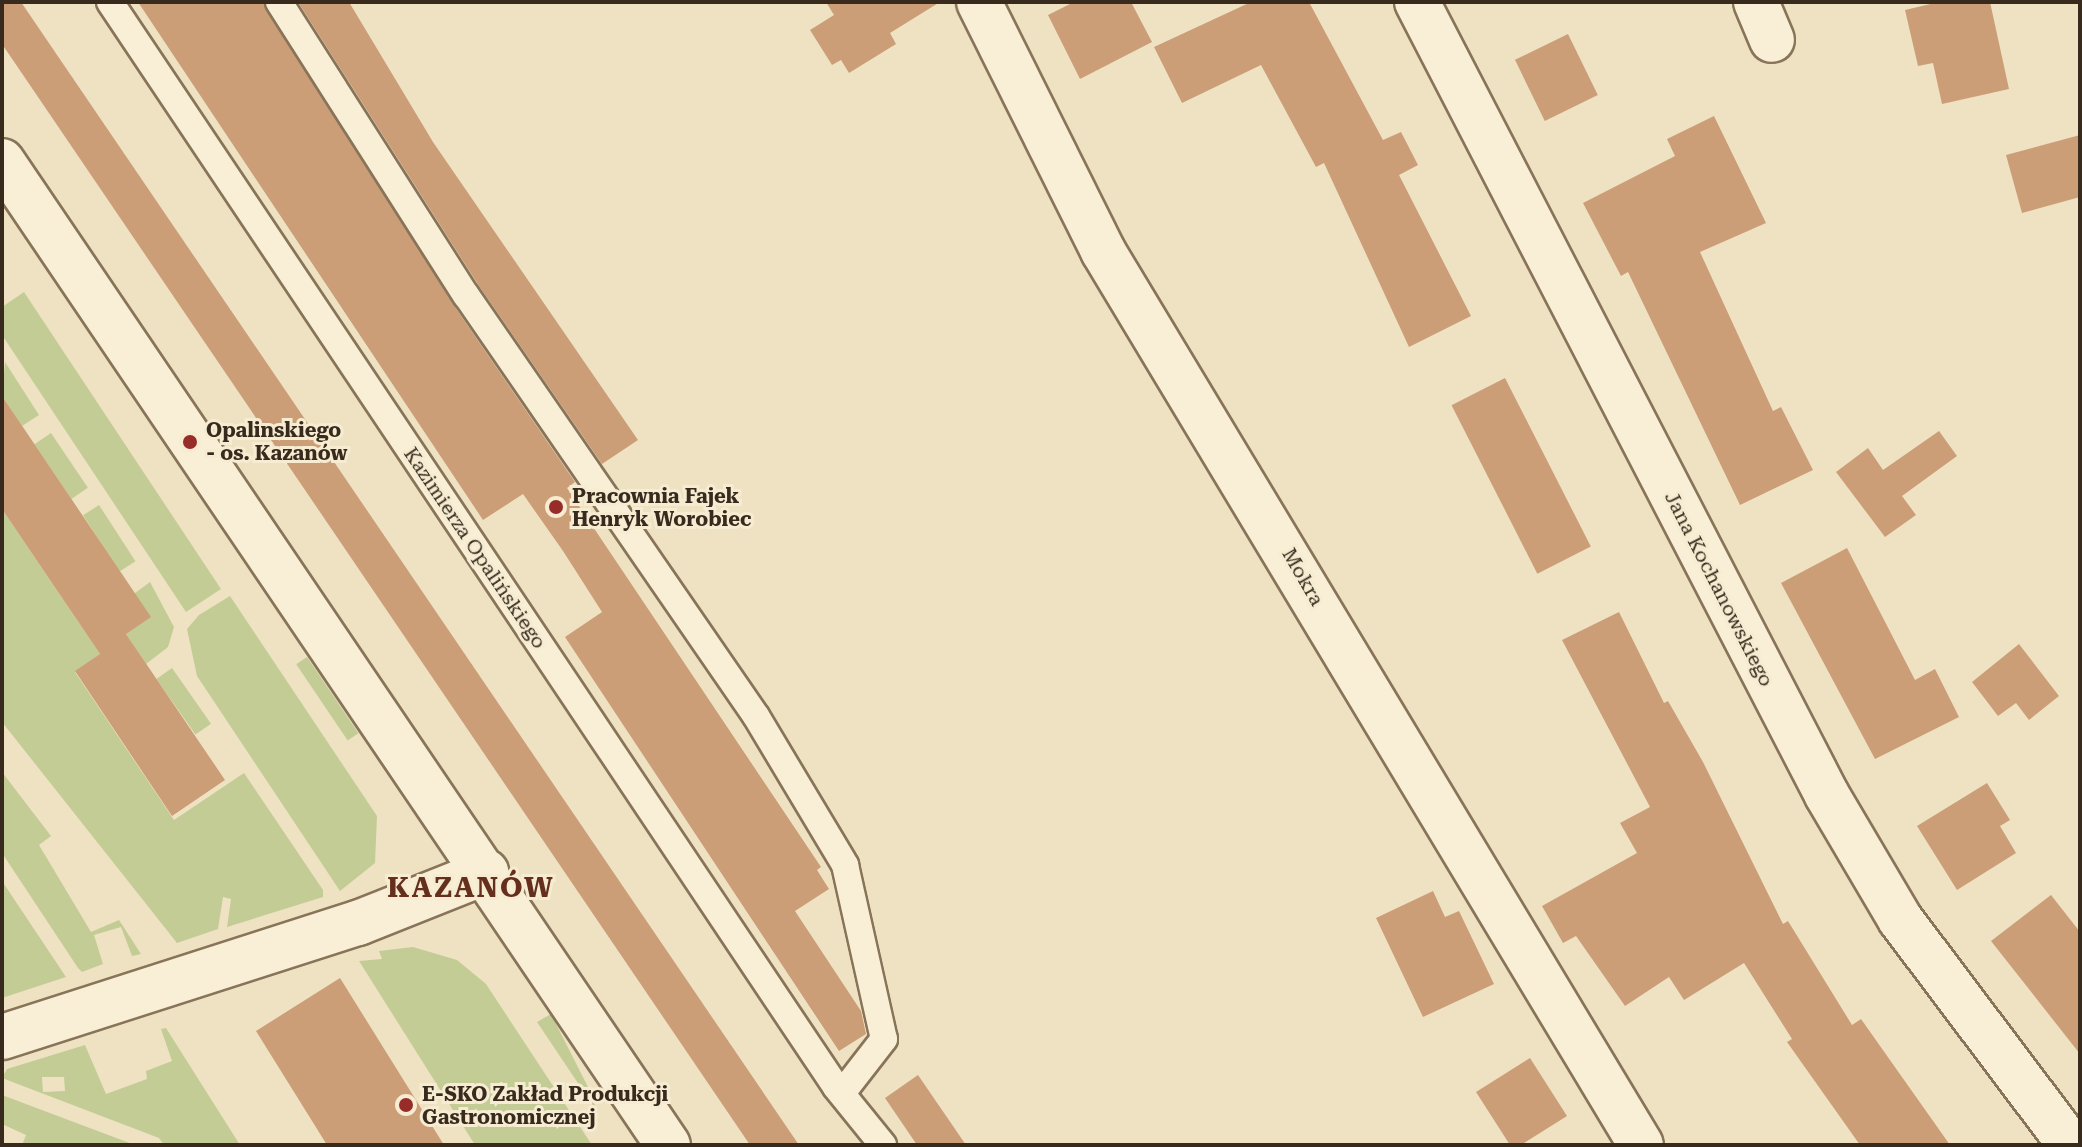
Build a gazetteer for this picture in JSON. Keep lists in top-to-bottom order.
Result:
{
  "streets": {
    "street": ["Mokra", "Jana Kochanowskiego"],
    "lane": ["Kazimierza Opalińskiego"]
  },
  "districts": ["KAZANÓW"],
  "places": ["Opalinskiego - os. Kazanów", "Pracownia Fajek Henryk Worobiec", "E-SKO Zakład Produkcji Gastronomicznej"]
}
